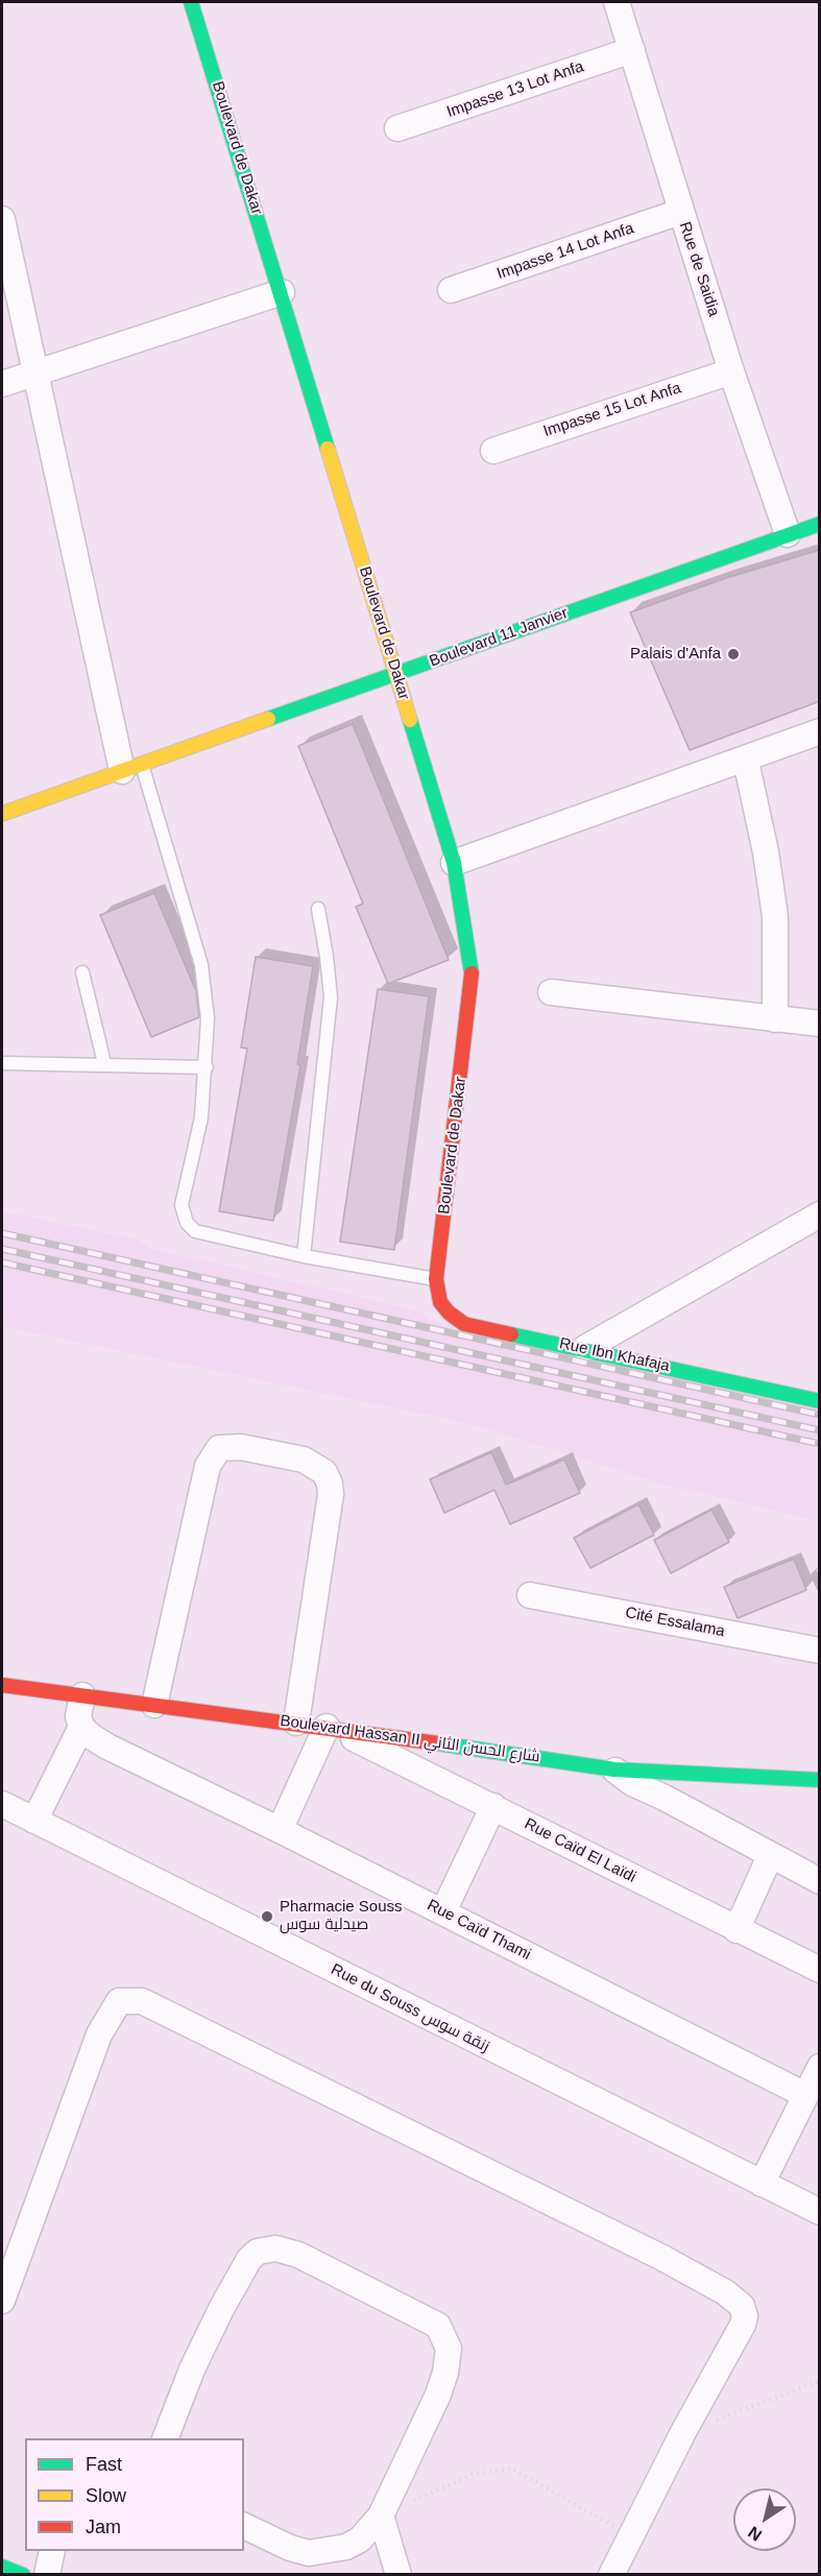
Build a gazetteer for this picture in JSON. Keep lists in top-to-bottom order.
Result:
{
  "streets": {
    "street": [
      "Impasse 13 Lot Anfa",
      "Boulevard de Dakar",
      "Impasse 14 Lot Anfa",
      "Rue de Saidia",
      "Impasse 15 Lot Anfa",
      "Boulevard 11 Janvier",
      "Rue Ibn Khafaja",
      "Cité Essalama",
      "Boulevard Hassan II شارع الحسن الثاني",
      "Rue Caïd El Laïdi",
      "Rue Caïd Thami",
      "Rue du Souss زنقة سوس"
    ]
  },
  "crossings": [
    ["Impasse 13 Lot Anfa", "Rue de Saidia"],
    ["Boulevard de Dakar", "Boulevard 11 Janvier"],
    ["Boulevard de Dakar", "Rue Ibn Khafaja"],
    ["Impasse 14 Lot Anfa", "Rue de Saidia"],
    ["Rue de Saidia", "Impasse 15 Lot Anfa"],
    ["Rue de Saidia", "Boulevard 11 Janvier"],
    ["Boulevard Hassan II شارع الحسن الثاني", "Rue Caïd El Laïdi"]
  ],
  "places": ["Palais d'Anfa", "Pharmacie Souss صيدلية سوس"],
  "legend": ["Fast", "Slow", "Jam"],
  "north": "bottom left"
}
